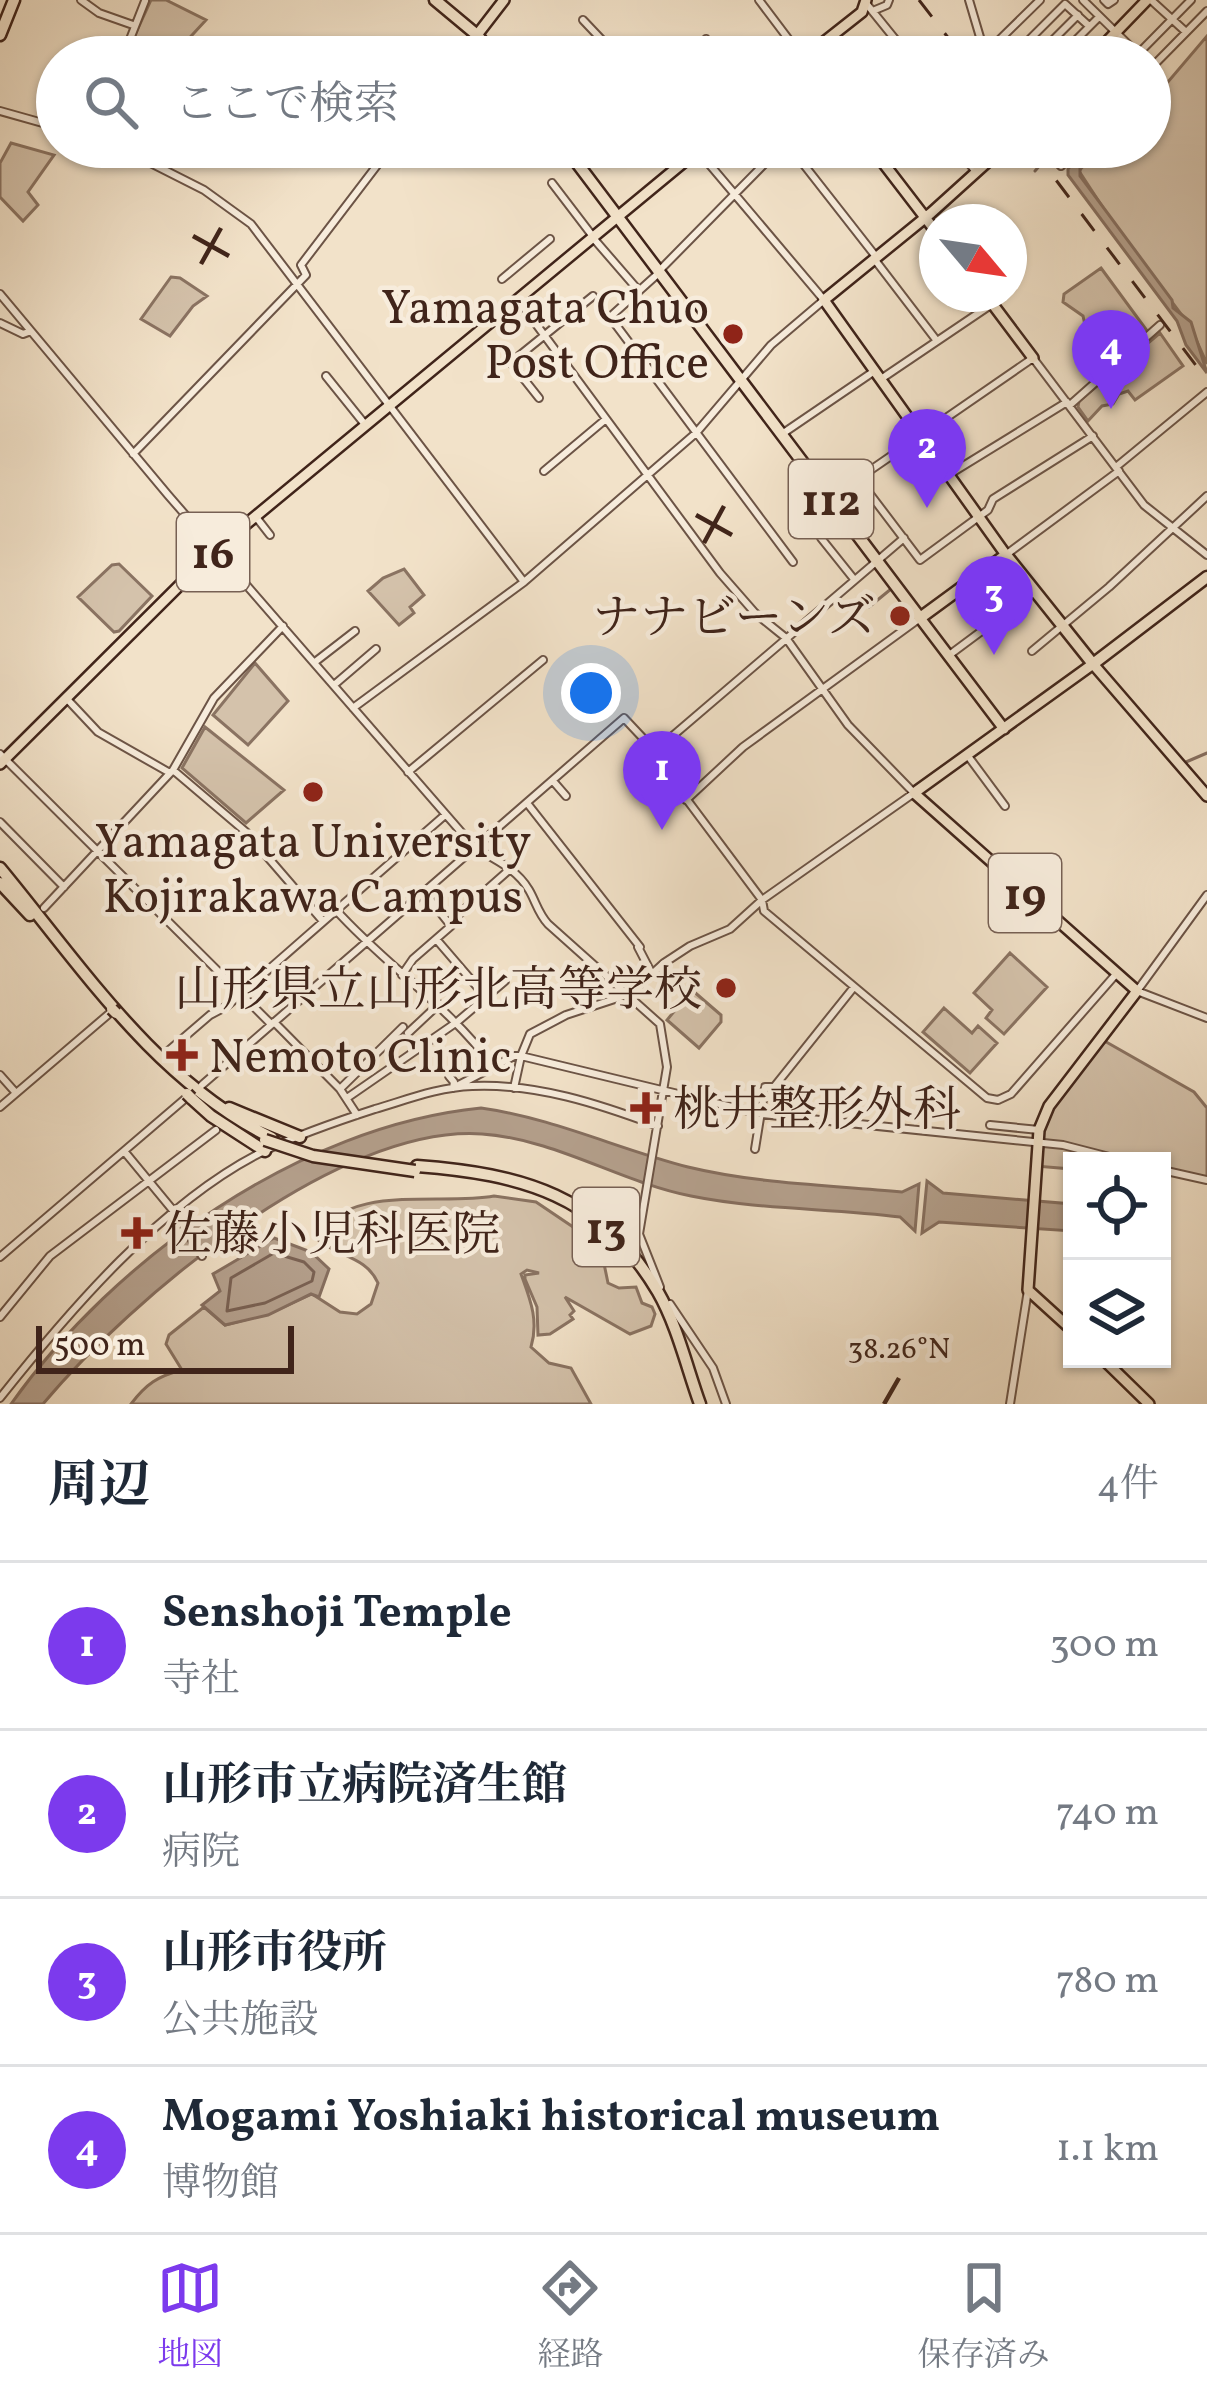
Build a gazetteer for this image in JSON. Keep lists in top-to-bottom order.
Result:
{
  "streets": {
    "highway": ["112", "13"],
    "main road": ["16", "19"]
  },
  "crossings": [
    ["112", "16"]
  ],
  "places": {
    "other": [
      "Yamagata Chuo Post Office",
      "ナナビーンズ",
      "Yamagata University Kojirakawa Campus",
      "山形県立山形北高等学校"
    ],
    "health": ["Nemoto Clinic", "桃井整形外科", "佐藤小児科医院"]
  },
  "scale_bar": "500 m",
  "north": "bottom right",
  "page": {
    "search": "ここで検索",
    "pins": [
      "4",
      "2",
      "3",
      "1"
    ],
    "scale": "500 m",
    "heading": ["周辺", "4件"],
    "list": [
      {
        "mark": "1",
        "name": "Senshoji Temple",
        "note": "寺社",
        "value": "300 m"
      },
      {
        "mark": "2",
        "name": "山形市立病院済生館",
        "note": "病院",
        "value": "740 m"
      },
      {
        "mark": "3",
        "name": "山形市役所",
        "note": "公共施設",
        "value": "780 m"
      },
      {
        "mark": "4",
        "name": "Mogami Yoshiaki historical museum",
        "note": "博物館",
        "value": "1.1 km"
      }
    ],
    "nav": ["地図", "経路", "保存済み"]
  },
  "coordinates": ["38.26°N"]
}
